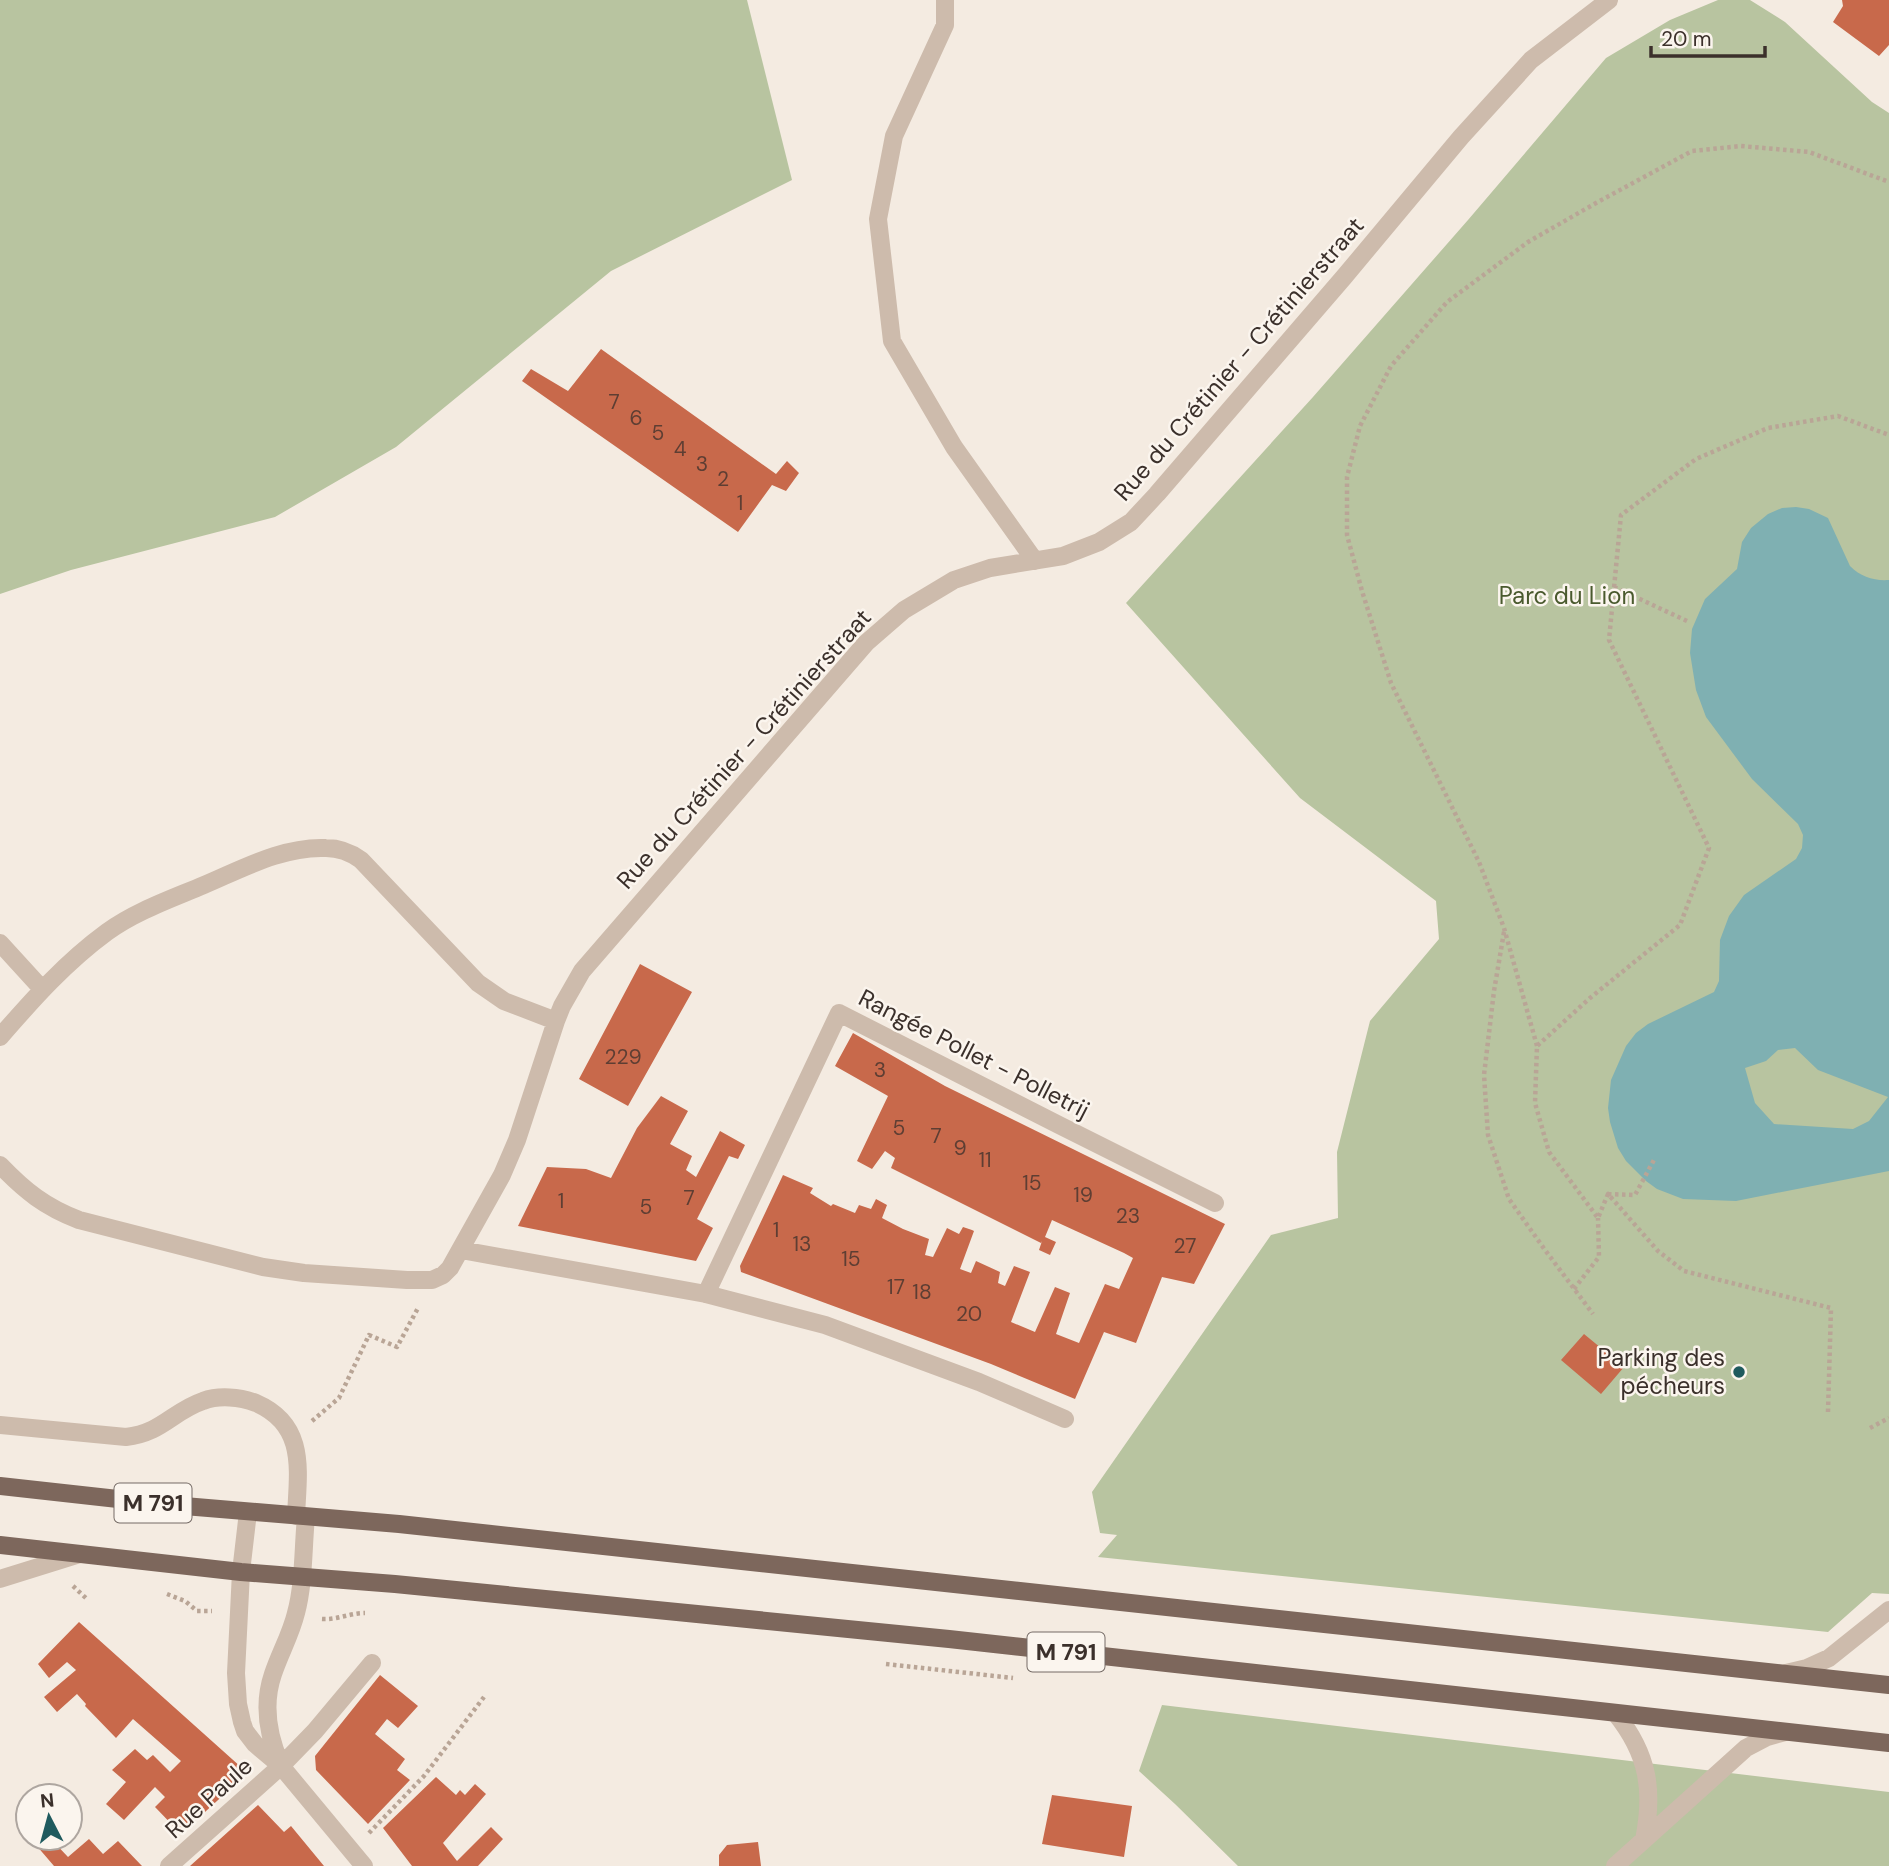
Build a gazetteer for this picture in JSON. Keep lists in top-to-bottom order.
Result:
{
  "streets": {
    "main road": ["M 791"],
    "street": ["Rue du Crétinier - Crétinierstraat", "Rangée Pollet - Polletrij", "Rue Paule"]
  },
  "parks": ["Parc du Lion"],
  "places": ["Parking des pécheurs"],
  "house_numbers": [
    "7",
    "6",
    "5",
    "4",
    "3",
    "2",
    "1",
    "229",
    "3",
    "5",
    "7",
    "9",
    "11",
    "15",
    "19",
    "7",
    "1",
    "5",
    "23",
    "1",
    "13",
    "27",
    "15",
    "17",
    "18",
    "20"
  ],
  "scale_bar": "20 m",
  "north": "top"
}
